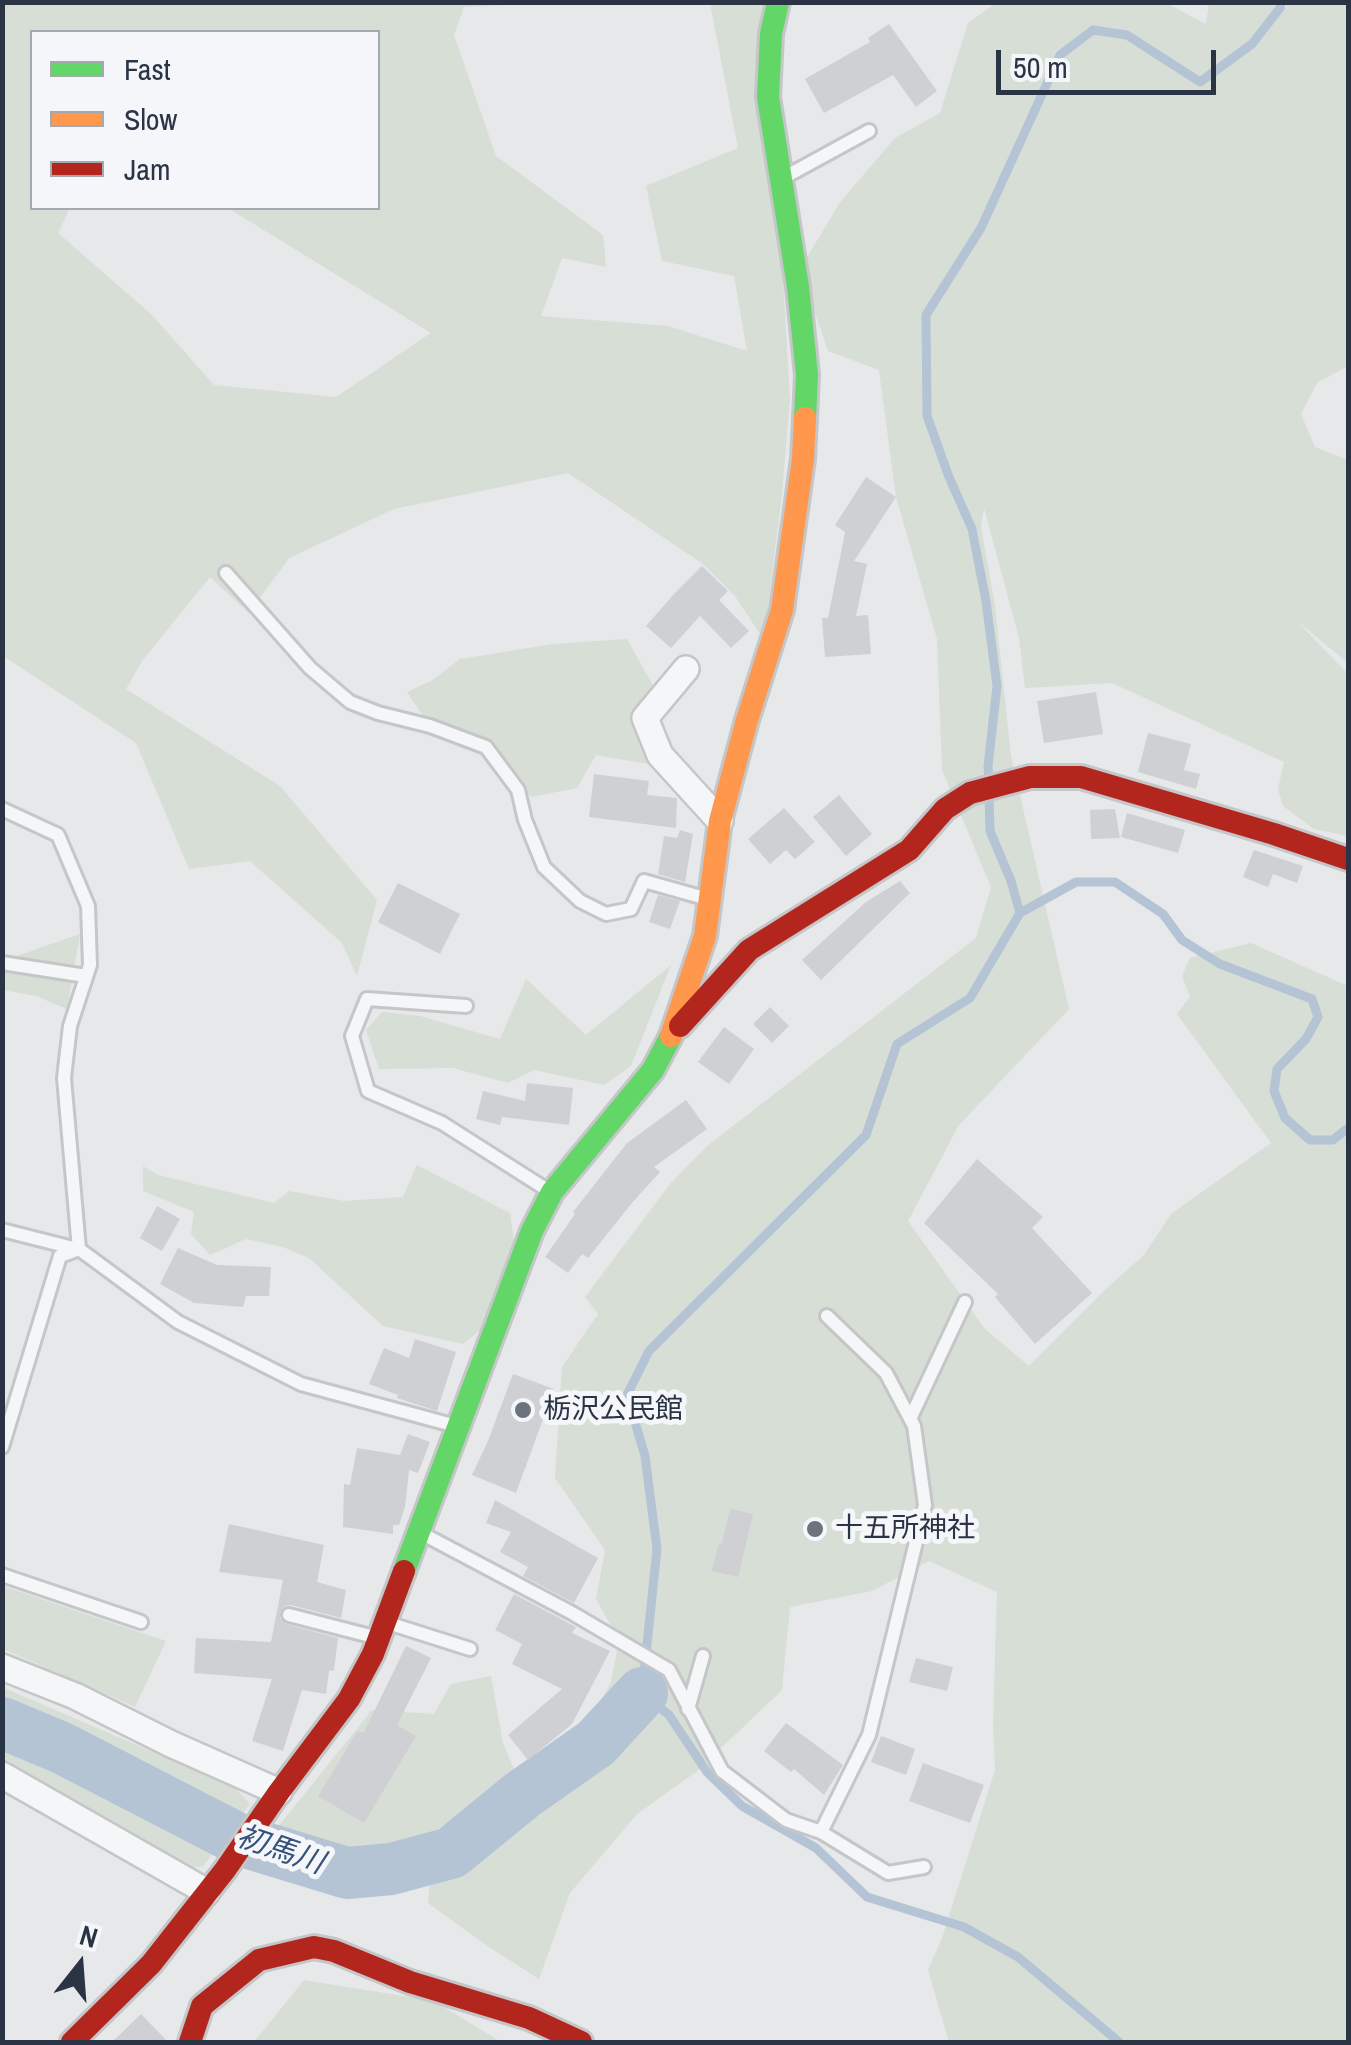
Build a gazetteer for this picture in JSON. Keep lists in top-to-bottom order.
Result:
{
  "water": ["初馬川"],
  "places": ["栃沢公民館", "十五所神社"],
  "legend": ["Fast", "Slow", "Jam"],
  "scale_bar": "50 m",
  "north": "top"
}
